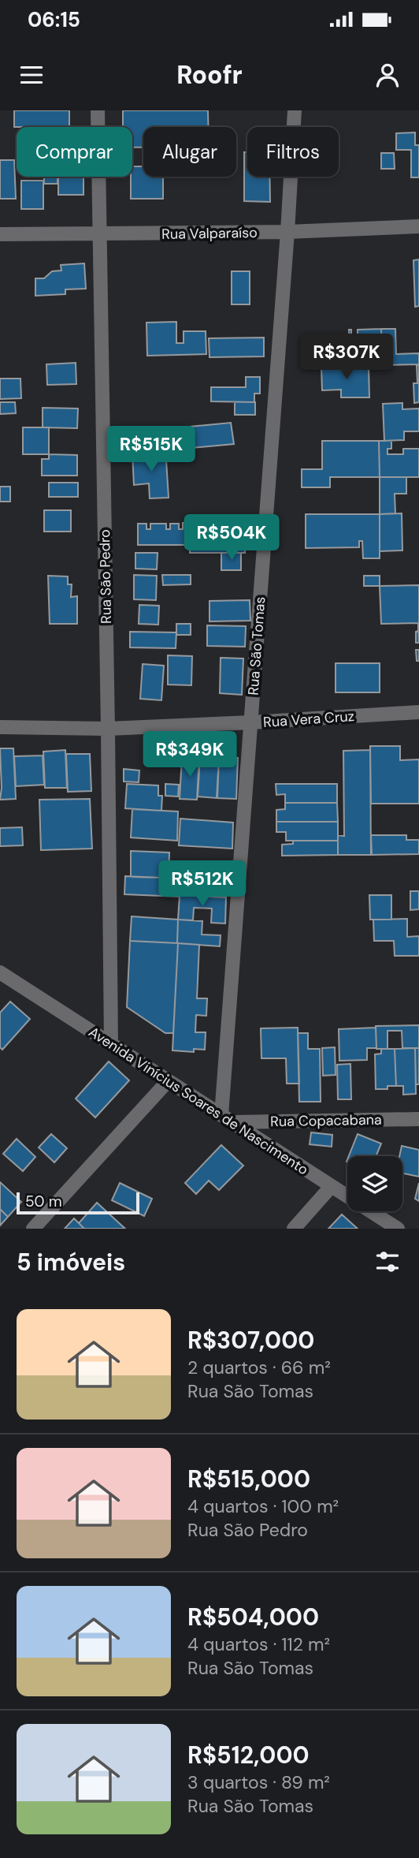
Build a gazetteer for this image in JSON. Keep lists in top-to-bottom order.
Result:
{
  "streets": {
    "street": [
      "Rua Valparaíso",
      "Rua São Pedro",
      "Rua São Tomas",
      "Rua Vera Cruz",
      "Avenida Vinícius Soares de Nascimento",
      "Rua Copacabana"
    ]
  },
  "crossings": [
    ["Rua Valparaíso", "Rua São Pedro"],
    ["Rua Valparaíso", "Rua São Tomas"],
    ["Rua São Pedro", "Rua Vera Cruz"],
    ["Rua São Pedro", "Avenida Vinícius Soares de Nascimento"],
    ["Rua São Tomas", "Rua Vera Cruz"],
    ["Rua São Tomas", "Avenida Vinícius Soares de Nascimento"],
    ["Rua São Tomas", "Rua Copacabana"],
    ["Avenida Vinícius Soares de Nascimento", "Rua Copacabana"]
  ],
  "scale_bar": "50 m",
  "page": {
    "status": "06:15",
    "header": "Roofr",
    "chip": ["Comprar", "Alugar", "Filtros"],
    "price": [
      "R$307K",
      "R$515K",
      "R$504K",
      "R$349K",
      "R$512K"
    ],
    "scale": "50 m",
    "heading": "5 imóveis",
    "list": [
      {
        "name": "R$307,000",
        "note": "2 quartos · 66 m² · Rua São Tomas"
      },
      {
        "name": "R$515,000",
        "note": "4 quartos · 100 m² · Rua São Pedro"
      },
      {
        "name": "R$504,000",
        "note": "4 quartos · 112 m² · Rua São Tomas"
      },
      {
        "name": "R$512,000",
        "note": "3 quartos · 89 m² · Rua São Tomas"
      }
    ]
  }
}
